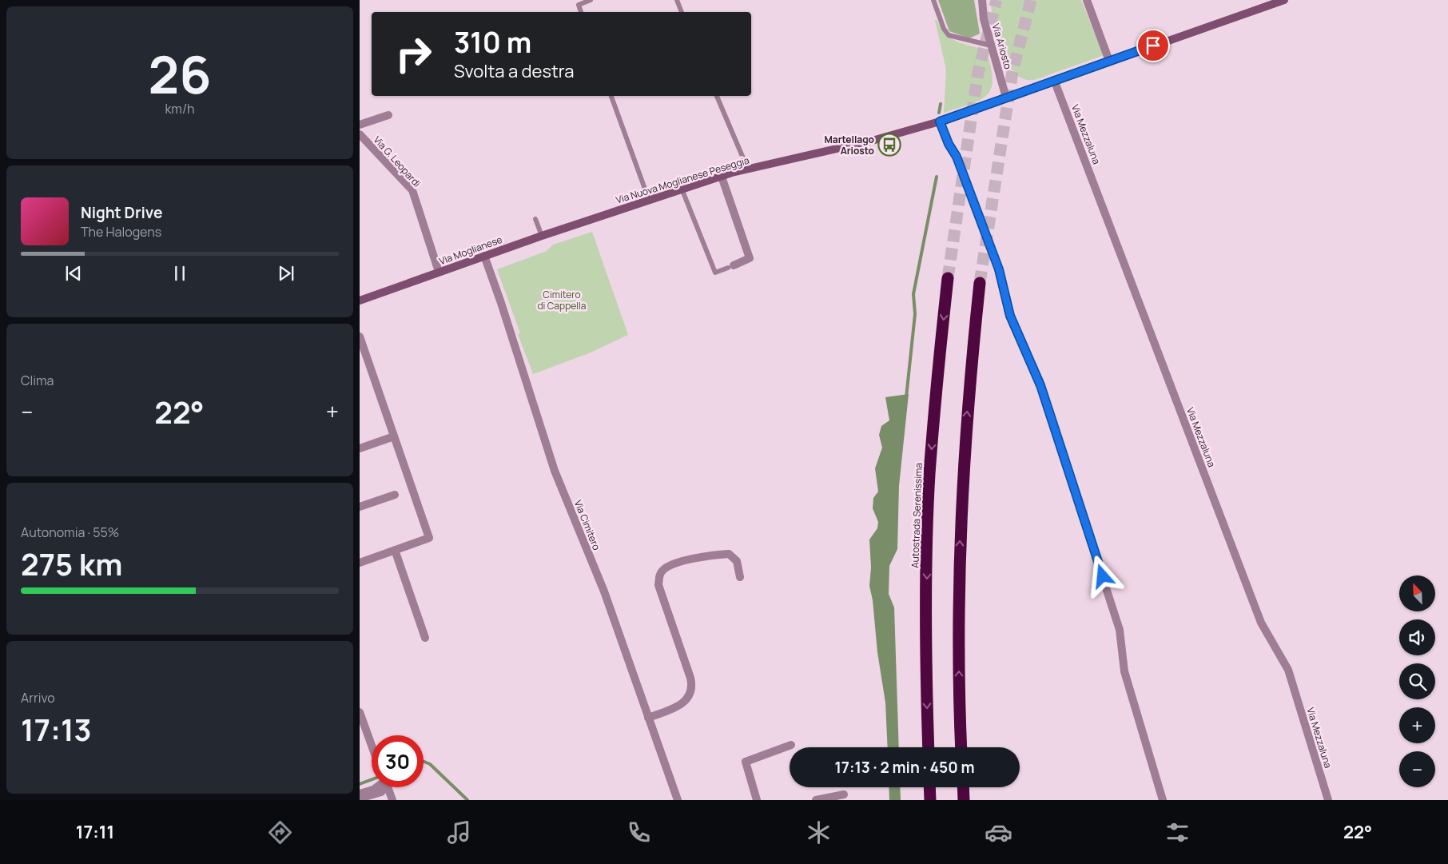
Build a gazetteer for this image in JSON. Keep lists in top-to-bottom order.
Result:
{
  "streets": {
    "highway": ["Autostrada Serenissima"],
    "main road": ["Via Nuova Moglianese Peseggia", "Via Moglianese"],
    "street": [
      "Via Ariosto",
      "Via Mezzaluna",
      "Via G. Leopardi",
      "Via Cimitero"
    ]
  },
  "crossings": [
    ["Via Ariosto", "Via Nuova Moglianese Peseggia"],
    ["Via Mezzaluna", "Via Nuova Moglianese Peseggia"],
    ["Via G. Leopardi", "Via Moglianese"],
    ["Via Nuova Moglianese Peseggia", "Via Moglianese"],
    ["Via Moglianese", "Via Cimitero"]
  ],
  "parks": ["Cimitero di Cappella"],
  "places": {
    "bus stop": ["Martellago Ariosto"]
  },
  "north": "top left",
  "page": {
    "tile": [
      ["26", "km/h"],
      "Clima",
      ["Autonomia · 55%", "275 km"],
      ["Arrivo", "17:13"]
    ],
    "turn": ["310 m", "Svolta a destra"],
    "song": ["Night Drive", "The Halogens"],
    "heat": ["−", "22°", "+"],
    "map_buttons": ["+", "−"],
    "limit": "30",
    "trip": "17:13 · 2 min · 450 m",
    "tabs": ["17:11", "22°"]
  }
}
